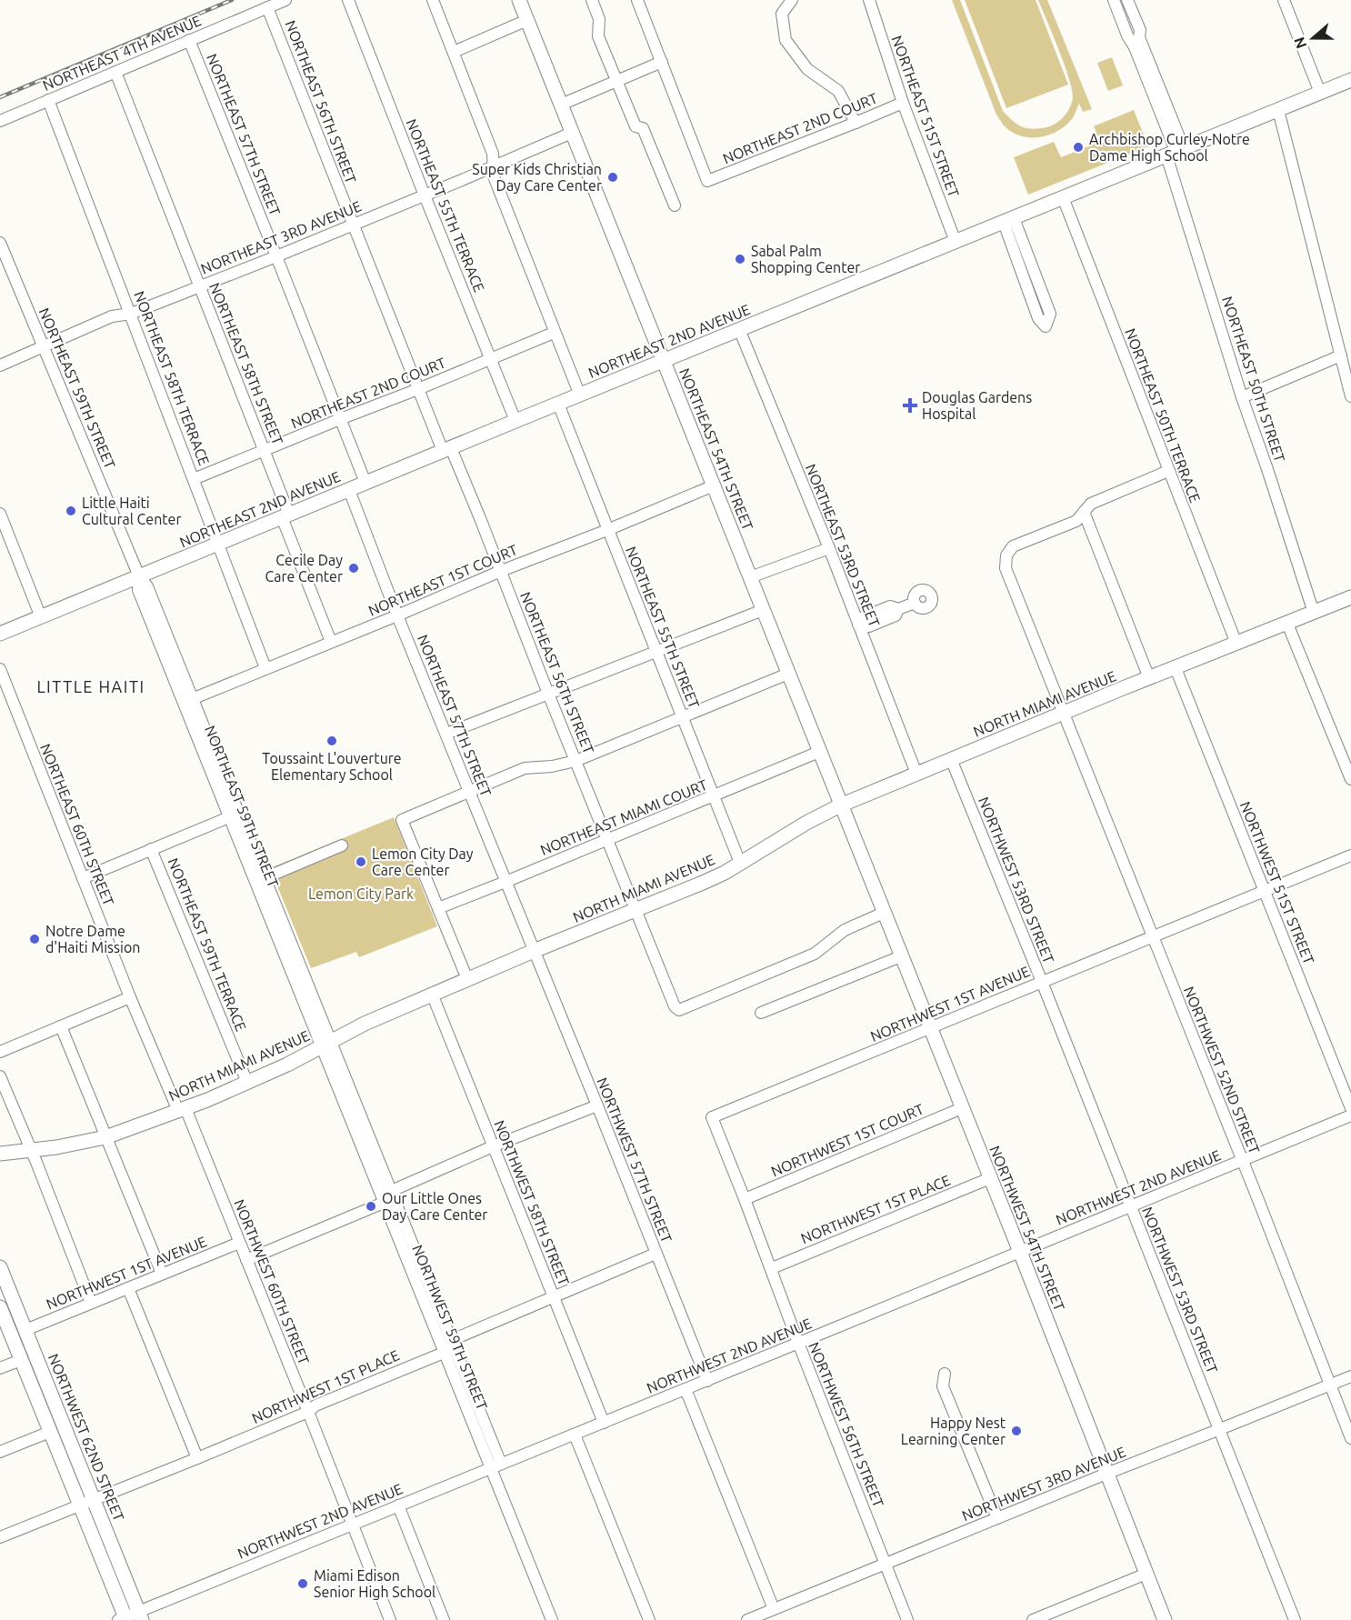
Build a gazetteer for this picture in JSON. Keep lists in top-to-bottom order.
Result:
{
  "streets": {
    "main road": [
      "NORTHEAST 2ND AVENUE",
      "NORTHEAST 54TH STREET",
      "NORTH MIAMI AVENUE",
      "NORTHWEST 54TH STREET",
      "NORTHWEST 62ND STREET"
    ],
    "street": [
      "NORTHEAST 4TH AVENUE",
      "NORTHEAST 56TH STREET",
      "NORTHEAST 51ST STREET",
      "NORTHEAST 2ND COURT",
      "NORTHEAST 57TH STREET",
      "NORTHEAST 55TH TERRACE",
      "NORTHEAST 3RD AVENUE",
      "NORTHEAST 58TH STREET",
      "NORTHEAST 58TH TERRACE",
      "NORTHEAST 50TH STREET",
      "NORTHEAST 59TH STREET",
      "NORTHEAST 50TH TERRACE",
      "NORTHEAST 53RD STREET",
      "NORTHEAST 1ST COURT",
      "NORTHEAST 55TH STREET",
      "NORTHEAST MIAMI COURT",
      "NORTHEAST 60TH STREET",
      "NORTHWEST 53RD STREET",
      "NORTHWEST 51ST STREET",
      "NORTHEAST 59TH TERRACE",
      "NORTHWEST 1ST AVENUE",
      "NORTHWEST 52ND STREET",
      "NORTHWEST 1ST COURT",
      "NORTHWEST 57TH STREET",
      "NORTHWEST 2ND AVENUE",
      "NORTHWEST 58TH STREET",
      "NORTHWEST 1ST PLACE",
      "NORTHWEST 60TH STREET",
      "NORTHWEST 59TH STREET",
      "NORTHWEST 56TH STREET",
      "NORTHWEST 3RD AVENUE"
    ]
  },
  "crossings": [
    ["NORTHEAST 4TH AVENUE", "NORTHEAST 56TH STREET"],
    ["NORTHEAST 4TH AVENUE", "NORTHEAST 57TH STREET"],
    ["NORTHEAST 4TH AVENUE", "NORTHEAST 58TH STREET"],
    ["NORTHEAST 4TH AVENUE", "NORTHEAST 58TH TERRACE"],
    ["NORTHEAST 56TH STREET", "NORTHEAST 2ND COURT"],
    ["NORTHEAST 56TH STREET", "NORTHEAST 3RD AVENUE"],
    ["NORTHEAST 56TH STREET", "NORTHEAST 2ND AVENUE"],
    ["NORTHEAST 56TH STREET", "NORTHEAST 1ST COURT"],
    ["NORTHEAST 56TH STREET", "NORTH MIAMI AVENUE"],
    ["NORTHEAST 56TH STREET", "NORTHEAST MIAMI COURT"],
    ["NORTHEAST 51ST STREET", "NORTHEAST 2ND COURT"],
    ["NORTHEAST 51ST STREET", "NORTHEAST 2ND AVENUE"],
    ["NORTHEAST 2ND COURT", "NORTHEAST 57TH STREET"],
    ["NORTHEAST 2ND COURT", "NORTHEAST 55TH TERRACE"],
    ["NORTHEAST 2ND COURT", "NORTHEAST 58TH STREET"],
    ["NORTHEAST 2ND COURT", "NORTHEAST 58TH TERRACE"],
    ["NORTHEAST 57TH STREET", "NORTHEAST 3RD AVENUE"],
    ["NORTHEAST 57TH STREET", "NORTHEAST 2ND AVENUE"],
    ["NORTHEAST 57TH STREET", "NORTHEAST 1ST COURT"],
    ["NORTHEAST 57TH STREET", "NORTH MIAMI AVENUE"],
    ["NORTHEAST 57TH STREET", "NORTHEAST MIAMI COURT"],
    ["NORTHEAST 57TH STREET", "NORTHWEST 57TH STREET"],
    ["NORTHEAST 55TH TERRACE", "NORTHEAST 3RD AVENUE"],
    ["NORTHEAST 55TH TERRACE", "NORTHEAST 2ND AVENUE"],
    ["NORTHEAST 3RD AVENUE", "NORTHEAST 58TH STREET"],
    ["NORTHEAST 3RD AVENUE", "NORTHEAST 58TH TERRACE"],
    ["NORTHEAST 3RD AVENUE", "NORTHEAST 59TH STREET"],
    ["NORTHEAST 3RD AVENUE", "NORTHEAST 54TH STREET"],
    ["NORTHEAST 2ND AVENUE", "NORTHEAST 58TH STREET"],
    ["NORTHEAST 2ND AVENUE", "NORTHEAST 58TH TERRACE"],
    ["NORTHEAST 2ND AVENUE", "NORTHEAST 50TH STREET"],
    ["NORTHEAST 2ND AVENUE", "NORTHEAST 59TH STREET"],
    ["NORTHEAST 2ND AVENUE", "NORTHEAST 50TH TERRACE"],
    ["NORTHEAST 2ND AVENUE", "NORTHEAST 54TH STREET"],
    ["NORTHEAST 2ND AVENUE", "NORTHEAST 53RD STREET"],
    ["NORTHEAST 2ND AVENUE", "NORTHEAST 55TH STREET"],
    ["NORTHEAST 58TH STREET", "NORTHEAST 1ST COURT"],
    ["NORTHEAST 58TH TERRACE", "NORTHEAST 1ST COURT"],
    ["NORTHEAST 50TH STREET", "NORTH MIAMI AVENUE"],
    ["NORTHEAST 59TH STREET", "NORTHEAST 1ST COURT"],
    ["NORTHEAST 59TH STREET", "NORTH MIAMI AVENUE"],
    ["NORTHEAST 59TH STREET", "NORTHWEST 59TH STREET"],
    ["NORTHEAST 50TH TERRACE", "NORTH MIAMI AVENUE"],
    ["NORTHEAST 54TH STREET", "NORTHEAST 1ST COURT"],
    ["NORTHEAST 54TH STREET", "NORTH MIAMI AVENUE"],
    ["NORTHEAST 54TH STREET", "NORTHEAST MIAMI COURT"],
    ["NORTHEAST 54TH STREET", "NORTHWEST 54TH STREET"],
    ["NORTHEAST 53RD STREET", "NORTH MIAMI AVENUE"],
    ["NORTHEAST 1ST COURT", "NORTHEAST 55TH STREET"],
    ["NORTHEAST 55TH STREET", "NORTH MIAMI AVENUE"],
    ["NORTHEAST 55TH STREET", "NORTHEAST MIAMI COURT"],
    ["NORTH MIAMI AVENUE", "NORTHEAST 60TH STREET"],
    ["NORTH MIAMI AVENUE", "NORTHWEST 53RD STREET"],
    ["NORTH MIAMI AVENUE", "NORTHWEST 51ST STREET"],
    ["NORTH MIAMI AVENUE", "NORTHEAST 59TH TERRACE"],
    ["NORTH MIAMI AVENUE", "NORTHWEST 52ND STREET"],
    ["NORTH MIAMI AVENUE", "NORTHWEST 57TH STREET"],
    ["NORTH MIAMI AVENUE", "NORTHWEST 58TH STREET"],
    ["NORTH MIAMI AVENUE", "NORTHWEST 60TH STREET"],
    ["NORTH MIAMI AVENUE", "NORTHWEST 59TH STREET"],
    ["NORTHEAST 60TH STREET", "NORTHWEST 60TH STREET"],
    ["NORTHWEST 53RD STREET", "NORTHWEST 1ST AVENUE"],
    ["NORTHWEST 53RD STREET", "NORTHWEST 2ND AVENUE"],
    ["NORTHWEST 53RD STREET", "NORTHWEST 3RD AVENUE"],
    ["NORTHWEST 51ST STREET", "NORTHWEST 1ST AVENUE"],
    ["NORTHWEST 1ST AVENUE", "NORTHWEST 52ND STREET"],
    ["NORTHWEST 1ST AVENUE", "NORTHWEST 54TH STREET"],
    ["NORTHWEST 1ST AVENUE", "NORTHWEST 60TH STREET"],
    ["NORTHWEST 1ST AVENUE", "NORTHWEST 56TH STREET"],
    ["NORTHWEST 1ST AVENUE", "NORTHWEST 62ND STREET"],
    ["NORTHWEST 52ND STREET", "NORTHWEST 2ND AVENUE"],
    ["NORTHWEST 52ND STREET", "NORTHWEST 3RD AVENUE"],
    ["NORTHWEST 1ST COURT", "NORTHWEST 54TH STREET"],
    ["NORTHWEST 1ST COURT", "NORTHWEST 56TH STREET"],
    ["NORTHWEST 57TH STREET", "NORTHWEST 2ND AVENUE"],
    ["NORTHWEST 2ND AVENUE", "NORTHWEST 58TH STREET"],
    ["NORTHWEST 2ND AVENUE", "NORTHWEST 54TH STREET"],
    ["NORTHWEST 2ND AVENUE", "NORTHWEST 60TH STREET"],
    ["NORTHWEST 2ND AVENUE", "NORTHWEST 59TH STREET"],
    ["NORTHWEST 2ND AVENUE", "NORTHWEST 56TH STREET"],
    ["NORTHWEST 2ND AVENUE", "NORTHWEST 62ND STREET"],
    ["NORTHWEST 1ST PLACE", "NORTHWEST 54TH STREET"],
    ["NORTHWEST 1ST PLACE", "NORTHWEST 60TH STREET"],
    ["NORTHWEST 1ST PLACE", "NORTHWEST 59TH STREET"],
    ["NORTHWEST 1ST PLACE", "NORTHWEST 56TH STREET"],
    ["NORTHWEST 1ST PLACE", "NORTHWEST 62ND STREET"],
    ["NORTHWEST 54TH STREET", "NORTHWEST 3RD AVENUE"],
    ["NORTHWEST 56TH STREET", "NORTHWEST 3RD AVENUE"]
  ],
  "districts": ["LITTLE HAITI"],
  "parks": ["Lemon City Park"],
  "places": {
    "other": [
      "Archbishop Curley-Notre Dame High School",
      "Super Kids Christian Day Care Center",
      "Sabal Palm Shopping Center",
      "Little Haiti Cultural Center",
      "Cecile Day Care Center",
      "Toussaint L'ouverture Elementary School",
      "Lemon City Day Care Center",
      "Notre Dame d'Haiti Mission",
      "Our Little Ones Day Care Center",
      "Happy Nest Learning Center",
      "Miami Edison Senior High School"
    ],
    "health": ["Douglas Gardens Hospital"]
  },
  "north": "left"
}
